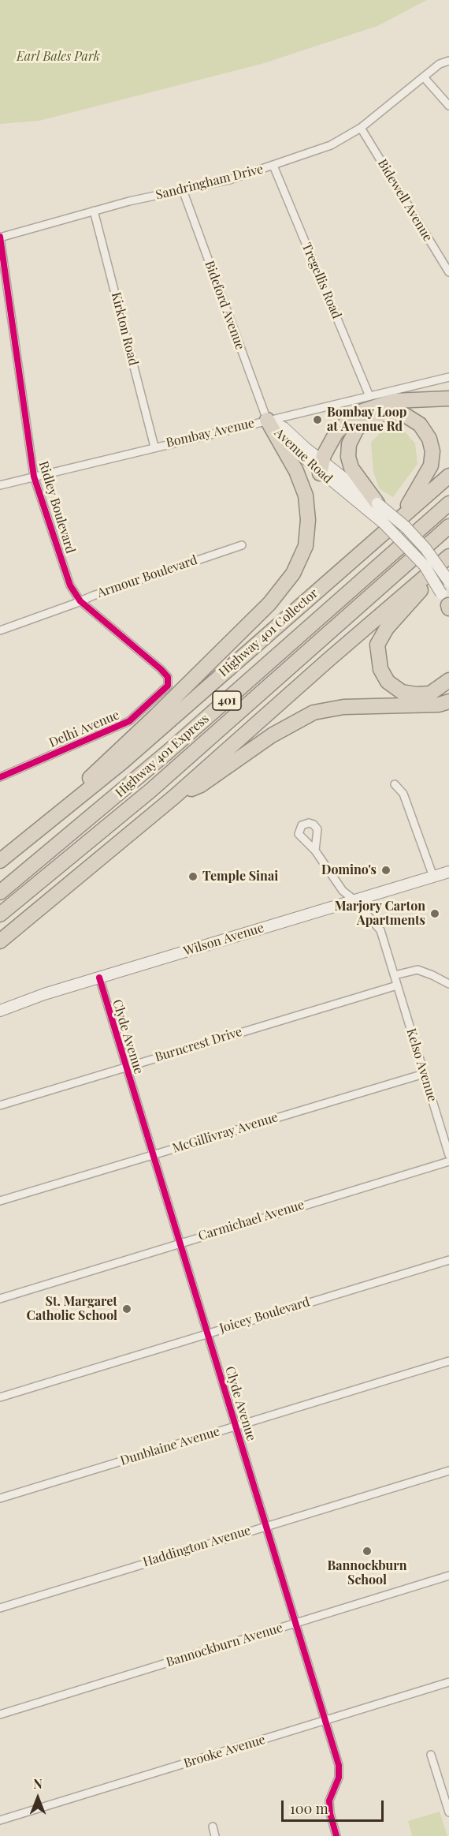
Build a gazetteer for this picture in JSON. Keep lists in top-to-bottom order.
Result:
{
  "streets": {
    "highway": ["Highway 401 Collector", "401", "Highway 401 Express"],
    "main road": ["Avenue Road", "Wilson Avenue"],
    "street": [
      "Sandringham Drive",
      "Bidewell Avenue",
      "Tregellis Road",
      "Bideford Avenue",
      "Kirkton Road",
      "Bombay Avenue",
      "Ridley Boulevard",
      "Armour Boulevard",
      "Delhi Avenue",
      "Clyde Avenue",
      "Burncrest Drive",
      "Kelso Avenue",
      "McGillivray Avenue",
      "Carmichael Avenue",
      "Joicey Boulevard",
      "Dunblaine Avenue",
      "Haddington Avenue",
      "Bannockburn Avenue",
      "Brooke Avenue"
    ]
  },
  "crossings": [
    ["Sandringham Drive", "Bidewell Avenue"],
    ["Sandringham Drive", "Tregellis Road"],
    ["Sandringham Drive", "Bideford Avenue"],
    ["Sandringham Drive", "Kirkton Road"],
    ["Sandringham Drive", "Ridley Boulevard"],
    ["Tregellis Road", "Bombay Avenue"],
    ["Bideford Avenue", "Bombay Avenue"],
    ["Bideford Avenue", "Avenue Road"],
    ["Kirkton Road", "Bombay Avenue"],
    ["Bombay Avenue", "Avenue Road"],
    ["Bombay Avenue", "Ridley Boulevard"],
    ["Ridley Boulevard", "Armour Boulevard"],
    ["Ridley Boulevard", "Delhi Avenue"],
    ["Wilson Avenue", "Clyde Avenue"],
    ["Clyde Avenue", "Burncrest Drive"],
    ["Clyde Avenue", "McGillivray Avenue"],
    ["Clyde Avenue", "Carmichael Avenue"],
    ["Clyde Avenue", "Joicey Boulevard"],
    ["Clyde Avenue", "Dunblaine Avenue"],
    ["Clyde Avenue", "Haddington Avenue"],
    ["Clyde Avenue", "Bannockburn Avenue"],
    ["Clyde Avenue", "Brooke Avenue"],
    ["Burncrest Drive", "Kelso Avenue"],
    ["Kelso Avenue", "McGillivray Avenue"]
  ],
  "parks": ["Earl Bales Park"],
  "places": [
    "Bombay Loop at Avenue Rd",
    "Domino's",
    "Temple Sinai",
    "Marjory Carton Apartments",
    "St. Margaret Catholic School",
    "Bannockburn School"
  ],
  "scale_bar": "100 m",
  "north": "top"
}
